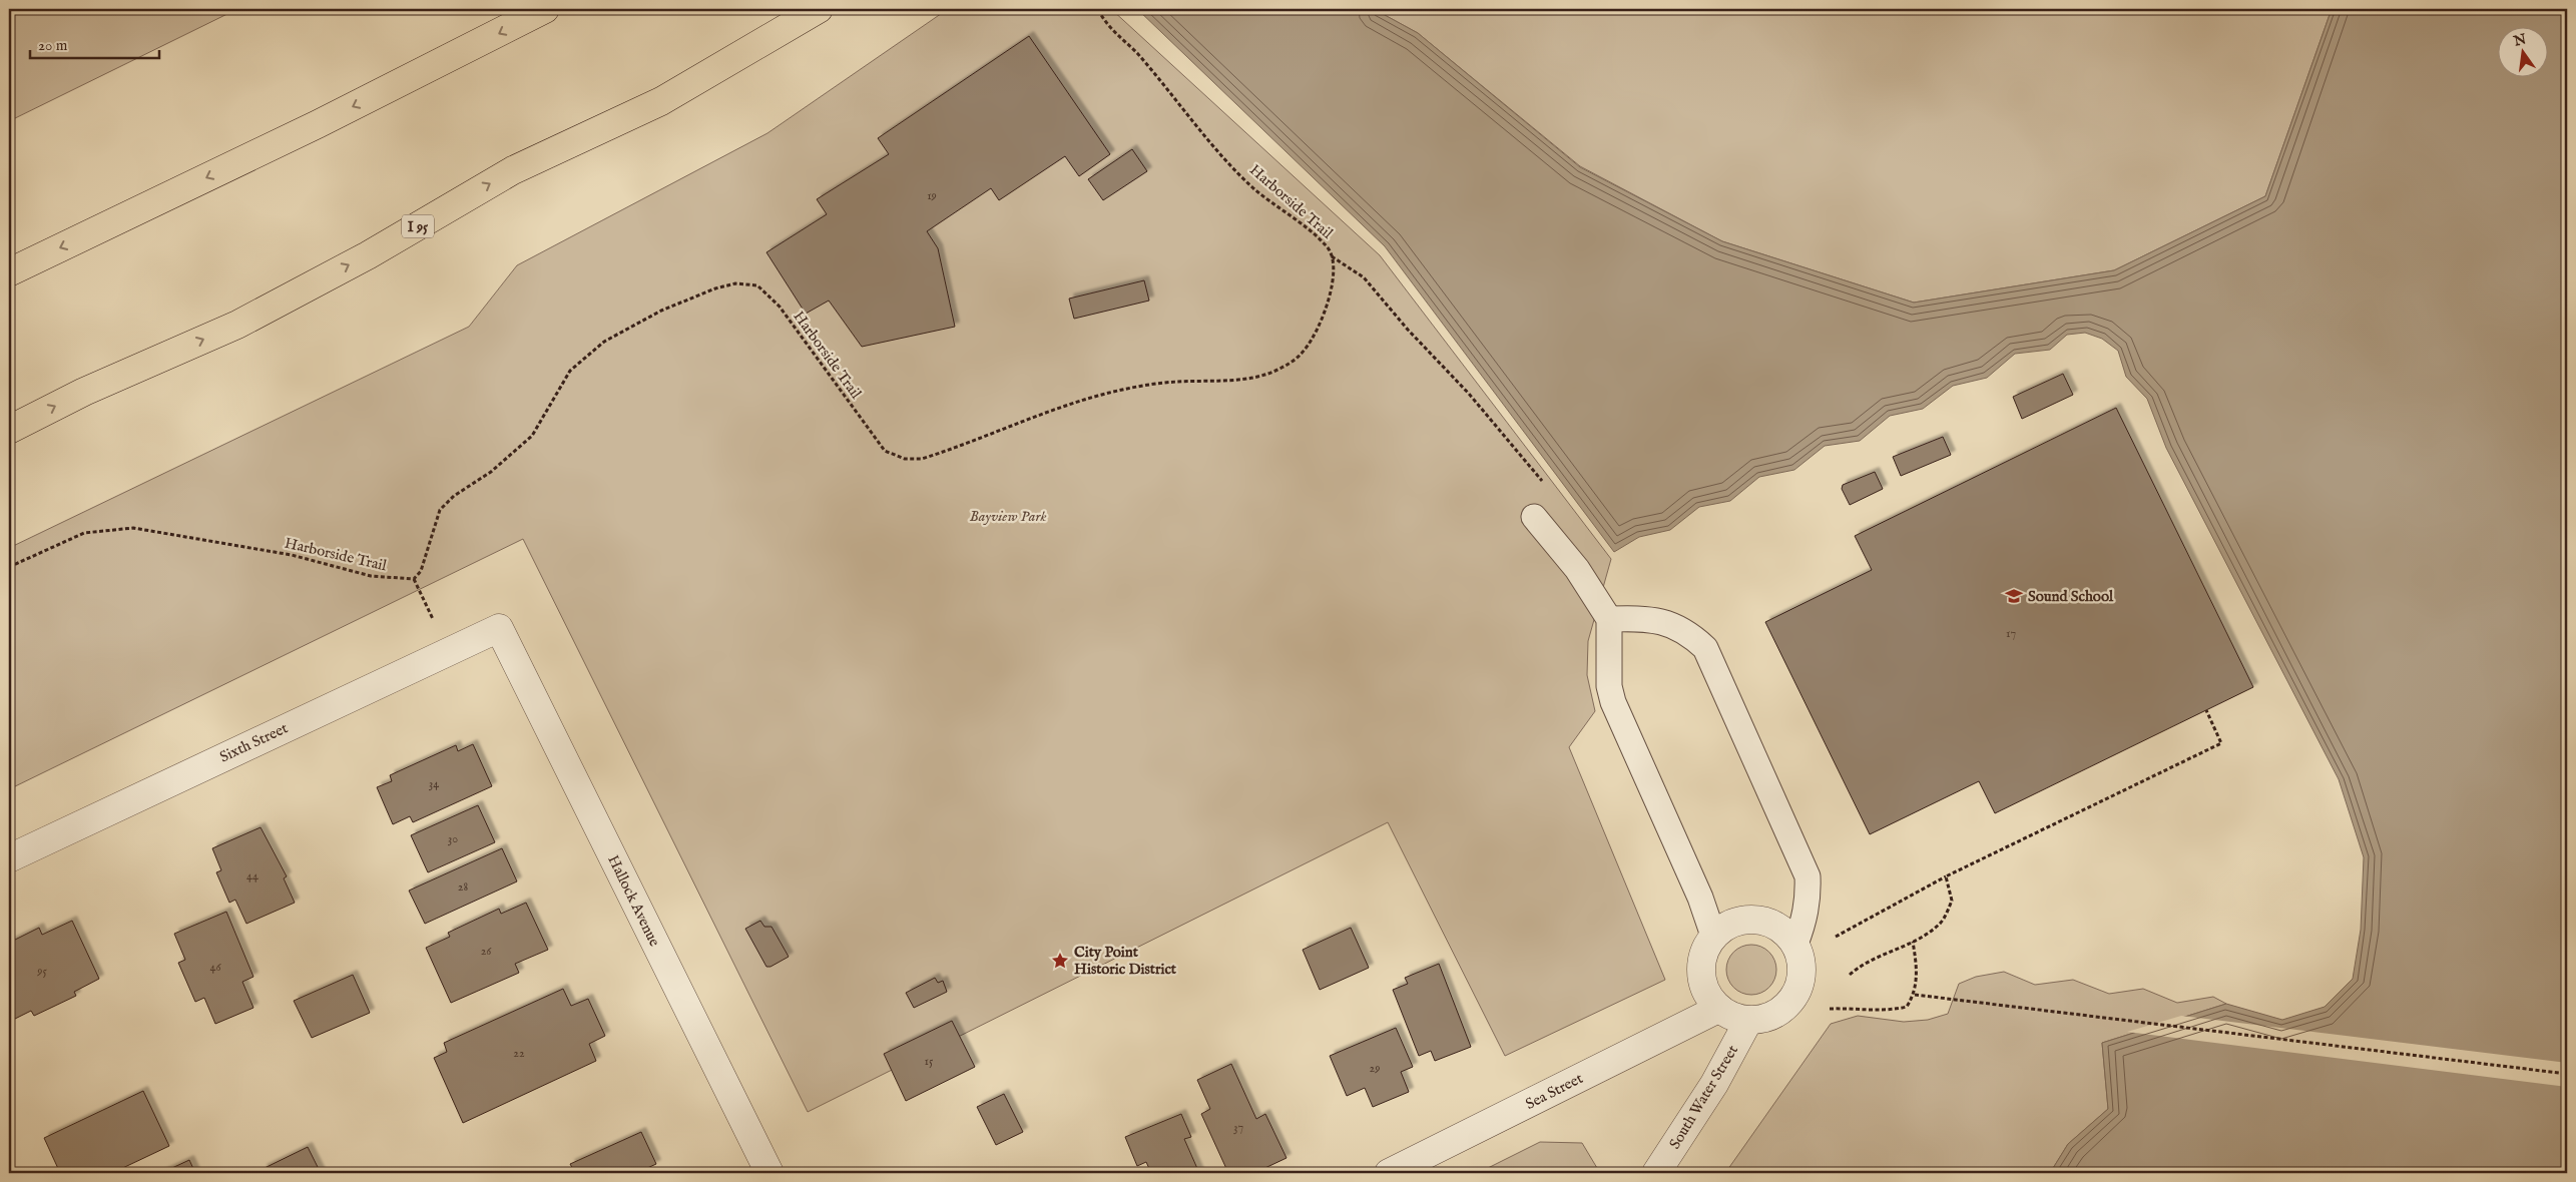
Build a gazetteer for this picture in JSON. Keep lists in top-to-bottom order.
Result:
{
  "streets": {
    "highway": ["I 95"],
    "street": [
      "Sixth Street",
      "Hallock Avenue",
      "Sea Street",
      "South Water Street"
    ],
    "path": ["Harborside Trail"]
  },
  "crossings": [
    ["Sixth Street", "Hallock Avenue"],
    ["Sea Street", "South Water Street"]
  ],
  "parks": ["Bayview Park"],
  "places": {
    "school or university": ["Sound School"],
    "place": ["City Point Historic District"]
  },
  "house_numbers": [
    "19",
    "17",
    "34",
    "30",
    "44",
    "28",
    "26",
    "46",
    "95",
    "22",
    "15",
    "29",
    "37"
  ],
  "scale_bar": "20 m",
  "north": "top"
}
